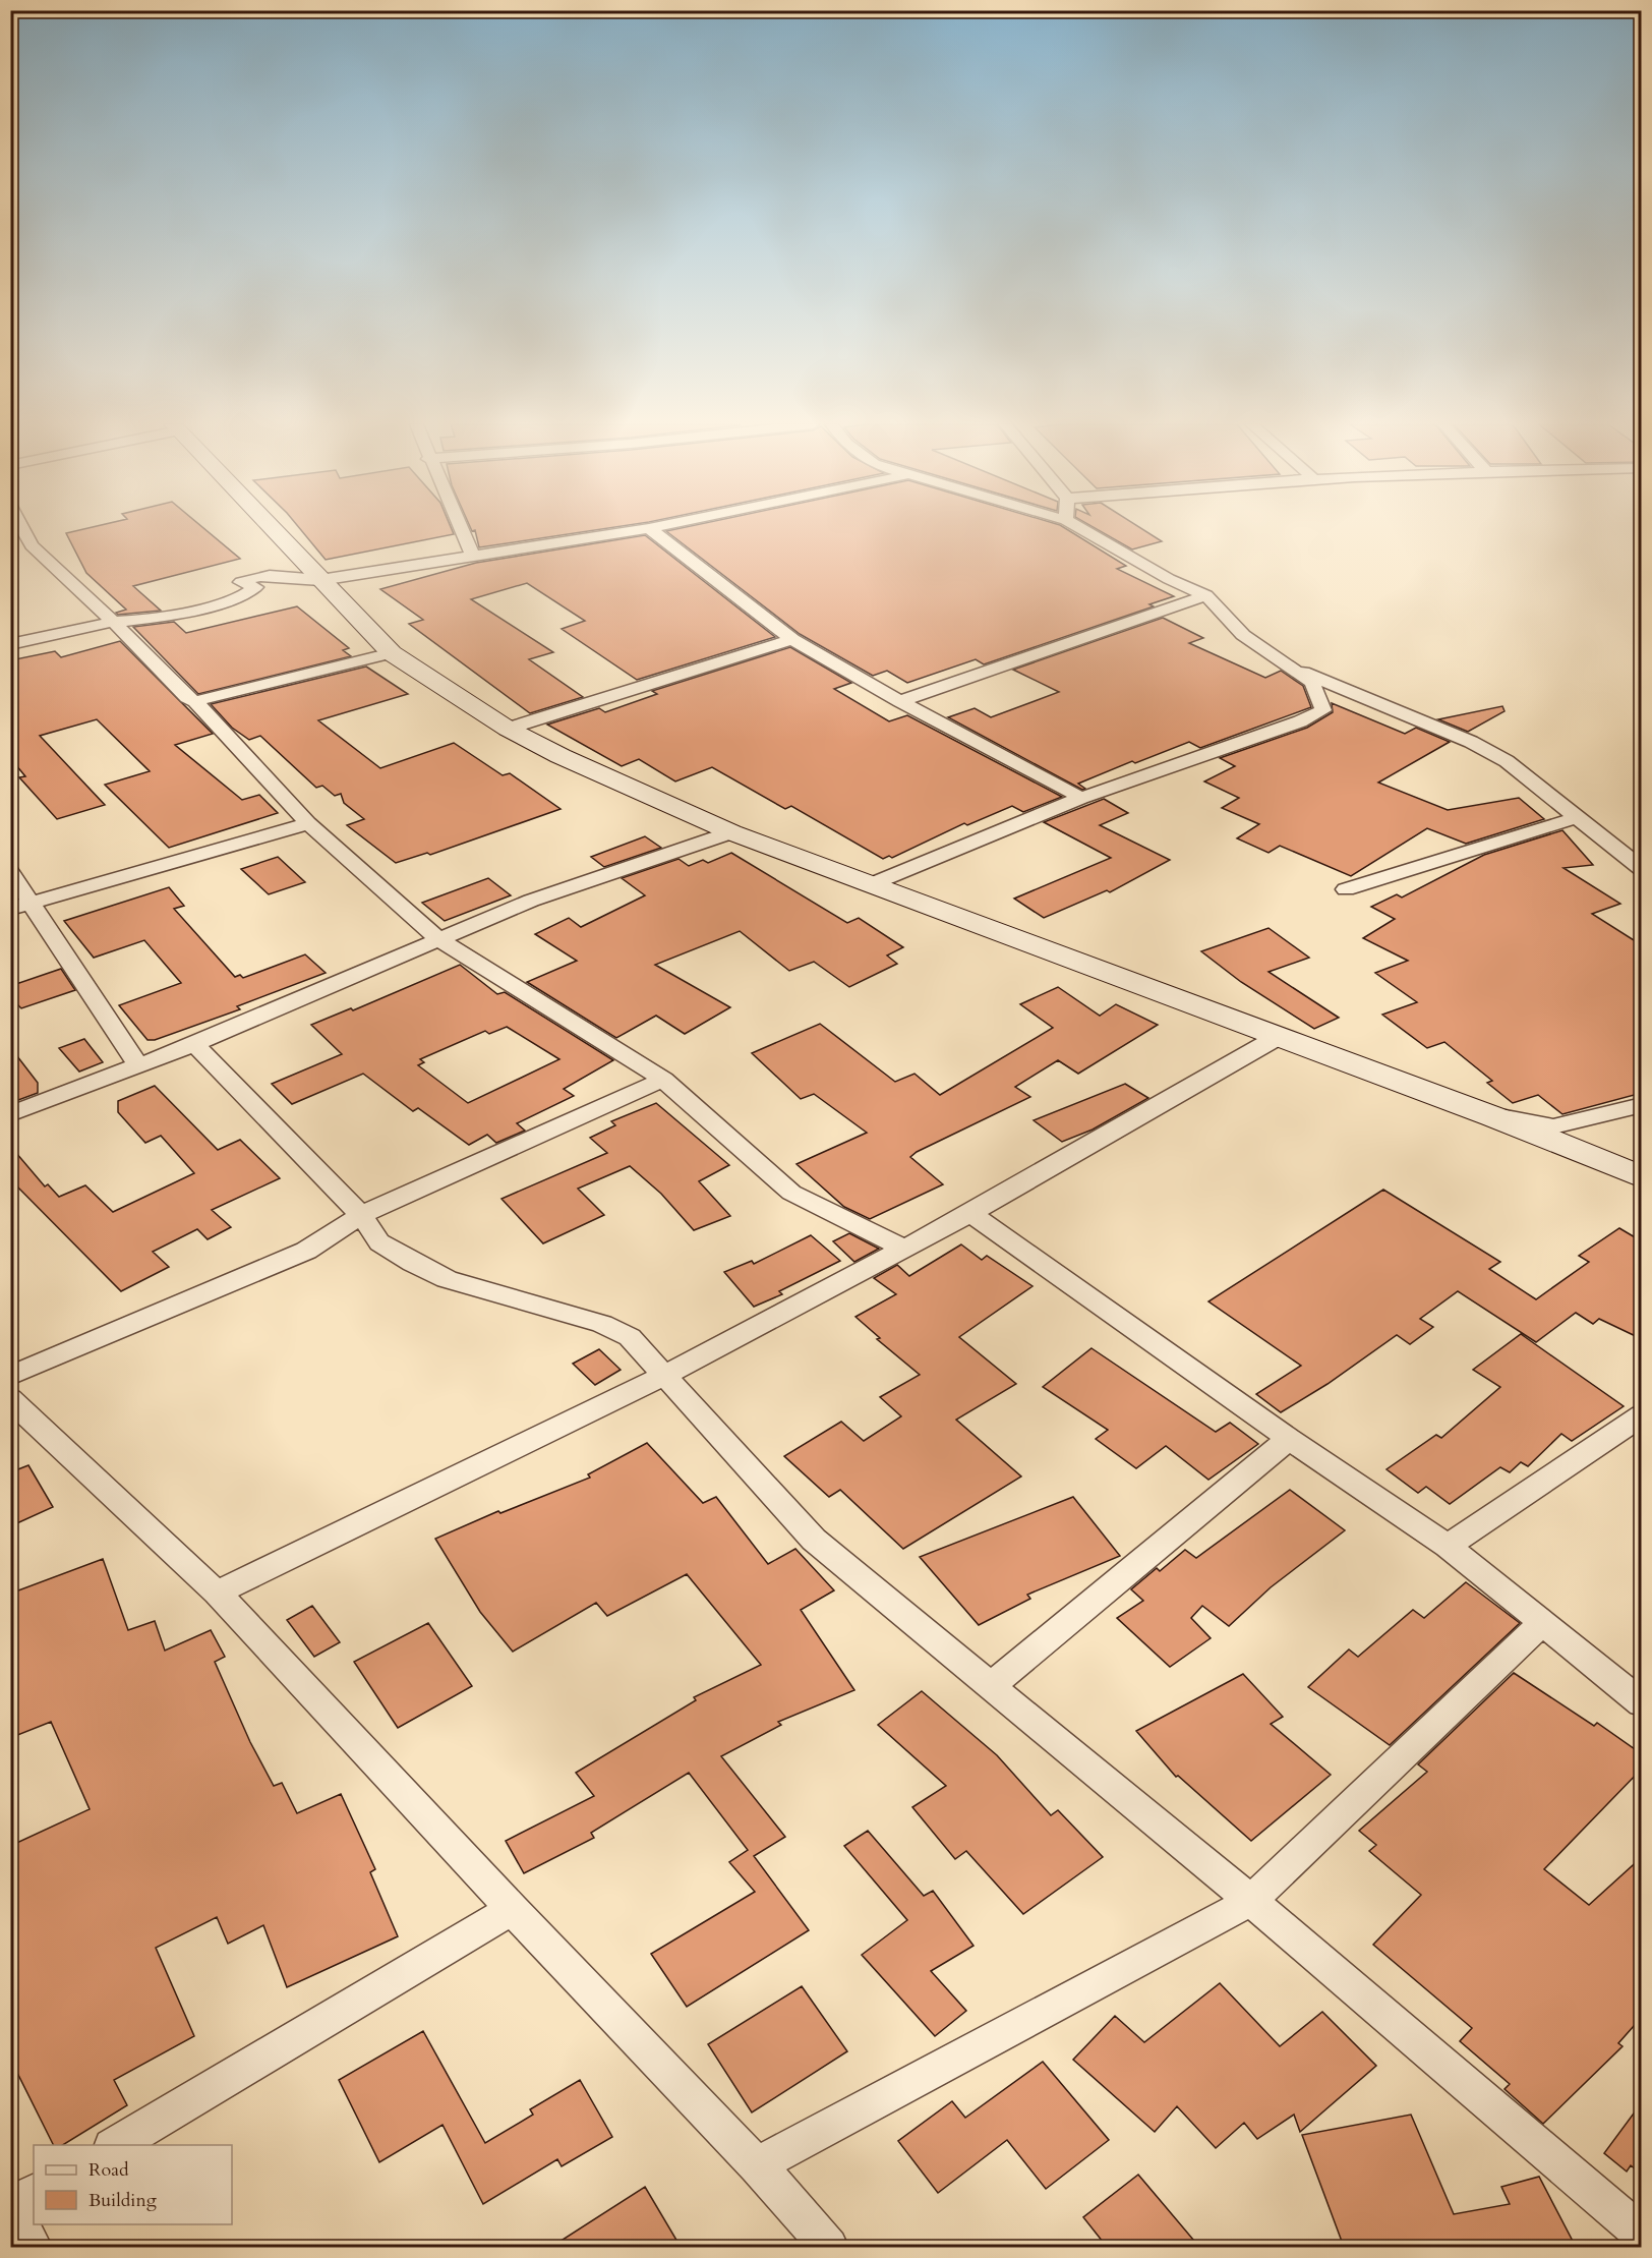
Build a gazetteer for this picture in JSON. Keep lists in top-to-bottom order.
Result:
{
  "legend": ["Road", "Building"]
}
